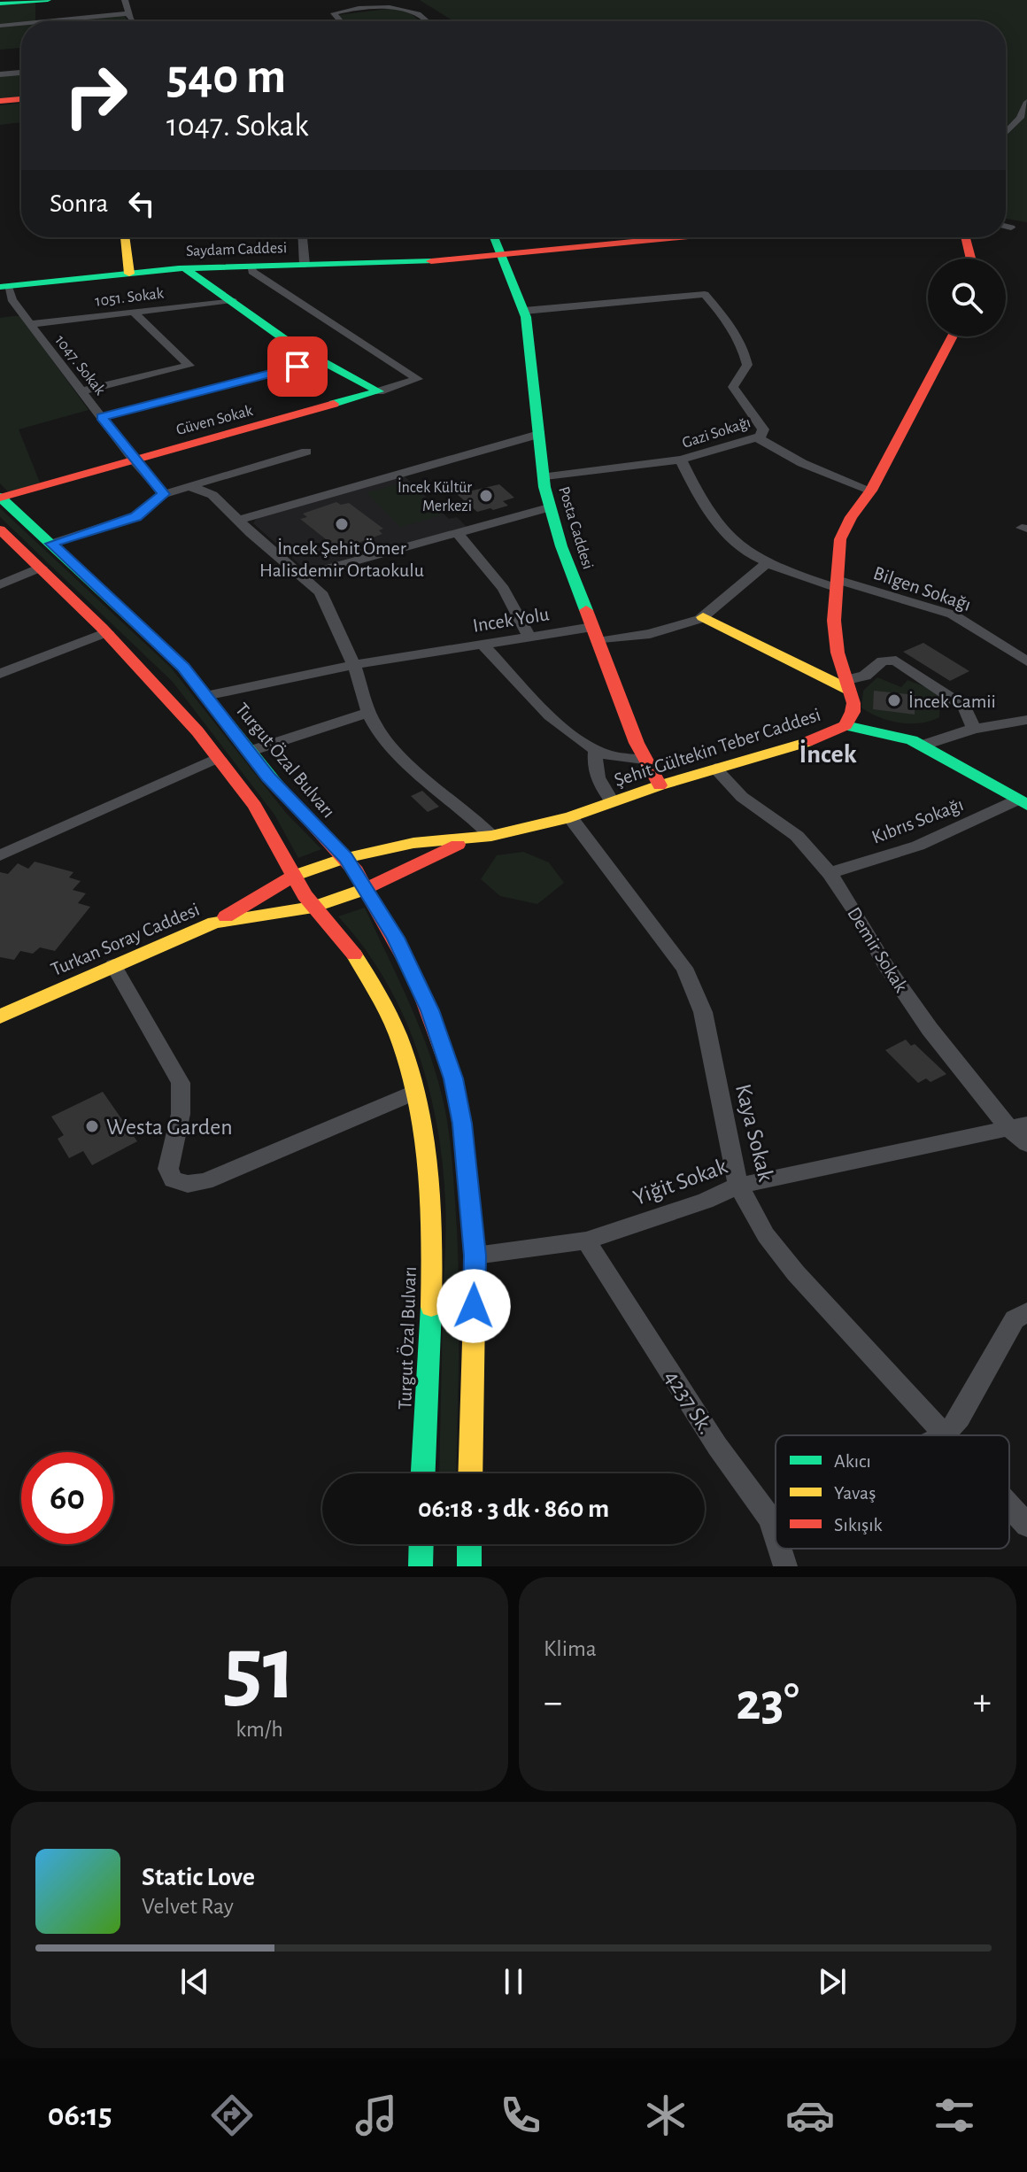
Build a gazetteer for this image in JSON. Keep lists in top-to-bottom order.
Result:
{
  "streets": {
    "street": [
      "Saydam Caddesi",
      "1051. Sokak",
      "1047. Sokak",
      "Güven Sokak",
      "Gazi Sokağı",
      "Posta Caddesi",
      "Bilgen Sokağı",
      "Incek Yolu",
      "Şehit Gültekin Teber Caddesi",
      "Turgut Özal Bulvarı",
      "Kıbrıs Sokağı",
      "Turkan Soray Caddesi",
      "Demir Sokak",
      "Kaya Sokak",
      "Yiğit Sokak",
      "4237 Sk."
    ]
  },
  "crossings": [
    ["Saydam Caddesi", "1047. Sokak"],
    ["Saydam Caddesi", "Posta Caddesi"],
    ["1051. Sokak", "1047. Sokak"],
    ["1047. Sokak", "Güven Sokak"],
    ["Güven Sokak", "Turgut Özal Bulvarı"],
    ["Gazi Sokağı", "Posta Caddesi"],
    ["Gazi Sokağı", "Bilgen Sokağı"],
    ["Gazi Sokağı", "Şehit Gültekin Teber Caddesi"],
    ["Posta Caddesi", "Incek Yolu"],
    ["Posta Caddesi", "Şehit Gültekin Teber Caddesi"],
    ["Bilgen Sokağı", "Şehit Gültekin Teber Caddesi"],
    ["Incek Yolu", "Turgut Özal Bulvarı"],
    ["Şehit Gültekin Teber Caddesi", "Turkan Soray Caddesi"],
    ["Şehit Gültekin Teber Caddesi", "Demir Sokak"],
    ["Şehit Gültekin Teber Caddesi", "Kaya Sokak"],
    ["Turgut Özal Bulvarı", "Turkan Soray Caddesi"],
    ["Turgut Özal Bulvarı", "Yiğit Sokak"],
    ["Kıbrıs Sokağı", "Demir Sokak"],
    ["Demir Sokak", "Yiğit Sokak"],
    ["Kaya Sokak", "Yiğit Sokak"],
    ["Yiğit Sokak", "4237 Sk."]
  ],
  "districts": ["İncek"],
  "places": [
    "İncek Kültür Merkezi",
    "İncek Şehit Ömer Halisdemir Ortaokulu",
    "İncek Camii",
    "Westa Garden"
  ],
  "legend": ["Akıcı", "Yavaş", "Sıkışık"],
  "page": {
    "turn": ["540 m", "1047. Sokak"],
    "then": "Sonra",
    "limit": "60",
    "trip": "06:18 · 3 dk · 860 m",
    "tile": [
      ["51", "km/h"],
      "Klima"
    ],
    "heat": ["−", "23°", "+"],
    "song": ["Static Love", "Velvet Ray"],
    "tabs": "06:15"
  }
}
